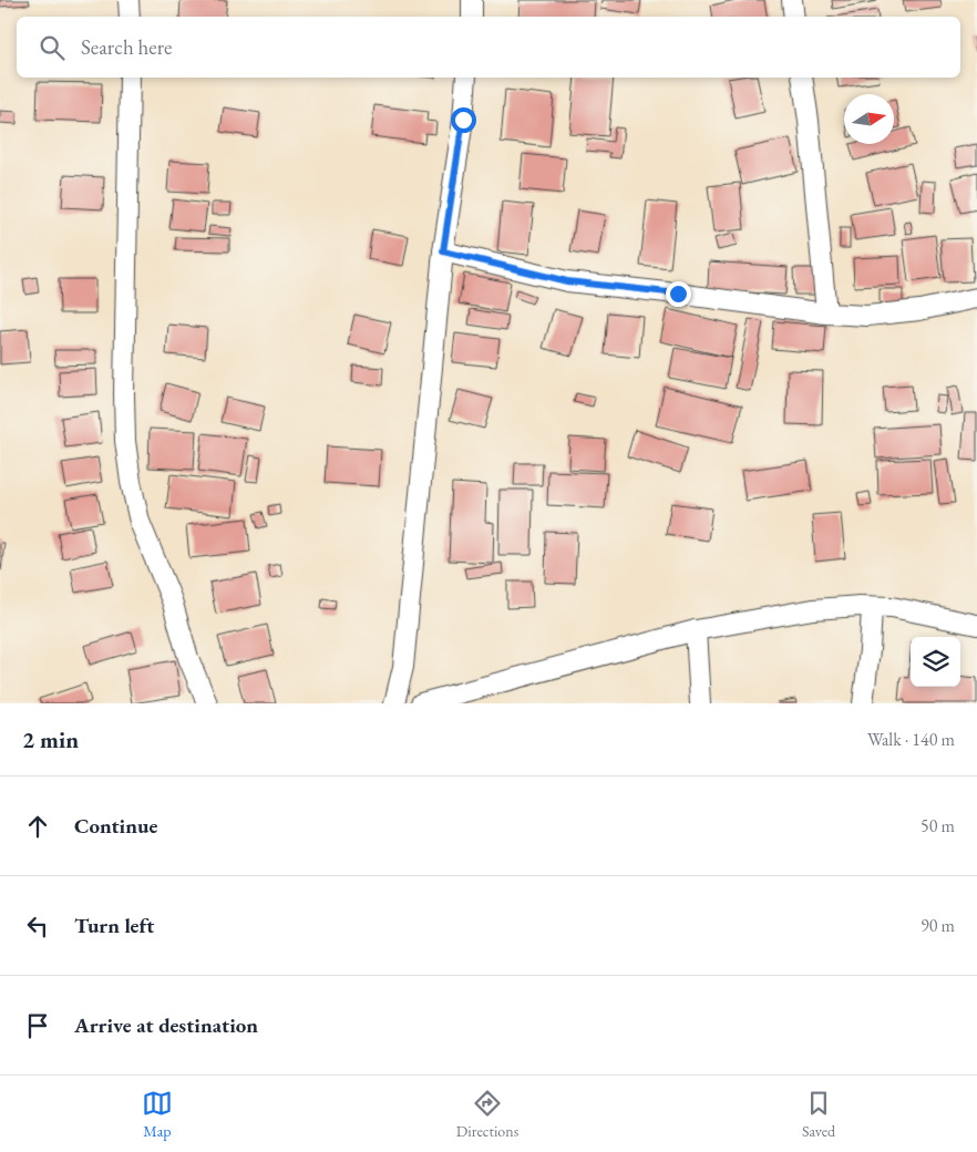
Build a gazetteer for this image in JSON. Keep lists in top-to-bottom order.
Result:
{
  "north": "right",
  "page": {
    "search": "Search here",
    "heading": ["2 min", "Walk · 140 m"],
    "list": [
      ["Continue", "50 m"],
      ["Turn left", "90 m"],
      "Arrive at destination"
    ],
    "nav": ["Map", "Directions", "Saved"]
  }
}
